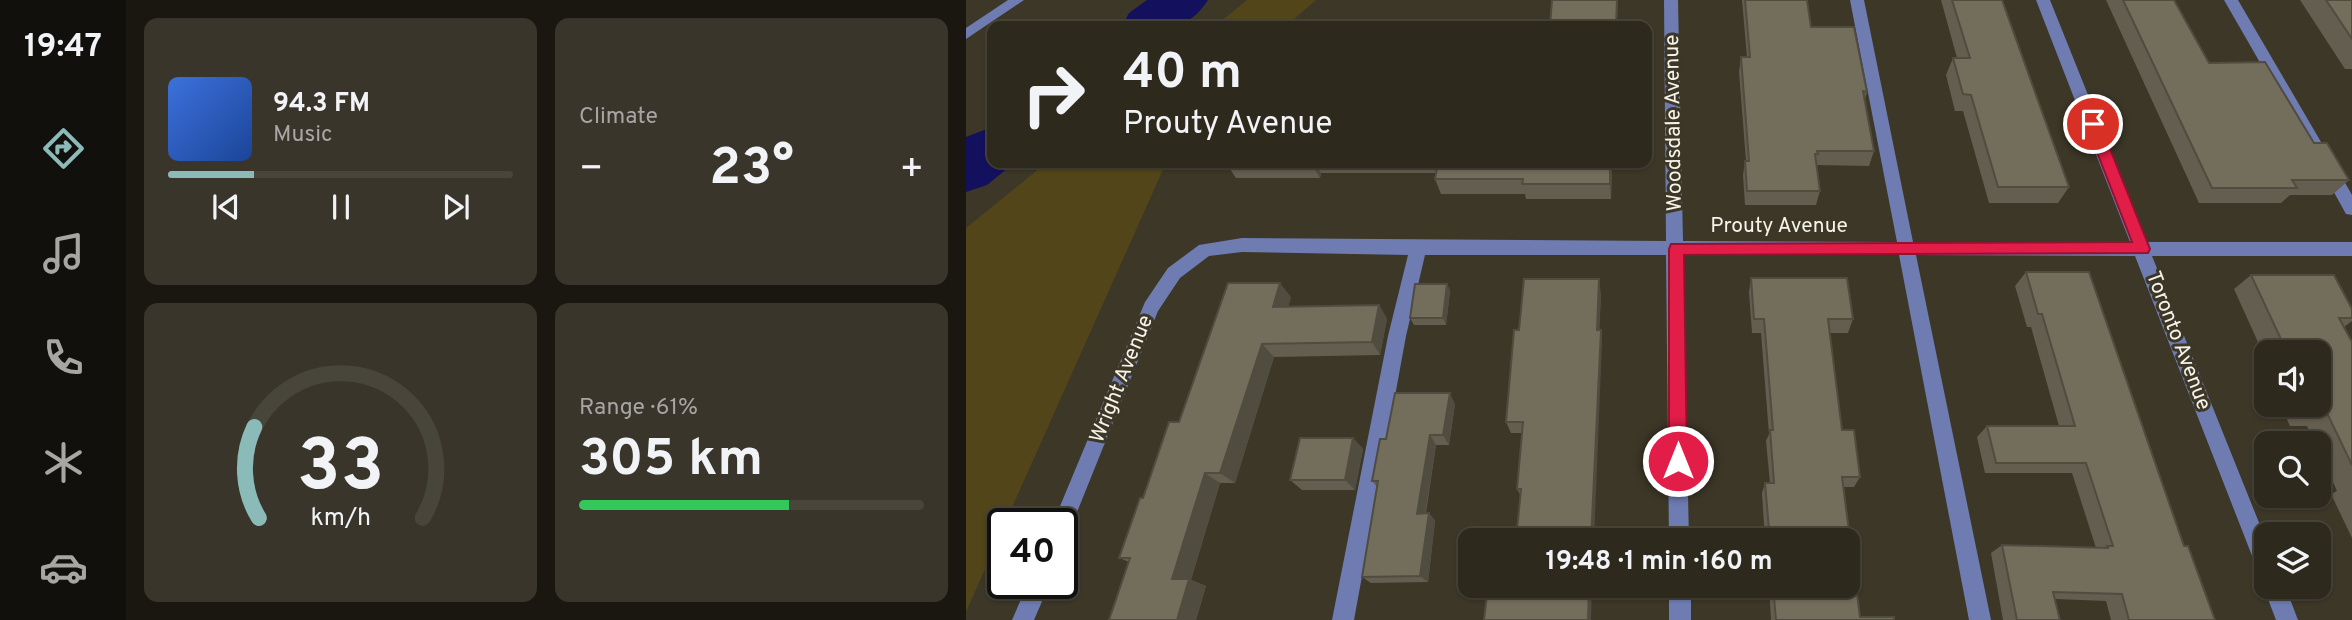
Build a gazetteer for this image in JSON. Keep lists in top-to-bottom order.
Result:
{
  "streets": {
    "street": [
      "Woodsdale Avenue",
      "Prouty Avenue",
      "Toronto Avenue",
      "Wright Avenue"
    ]
  },
  "crossings": [
    ["Woodsdale Avenue", "Prouty Avenue"],
    ["Prouty Avenue", "Toronto Avenue"],
    ["Prouty Avenue", "Wright Avenue"]
  ],
  "page": {
    "tabs": "19:47",
    "tile": [
      "Climate",
      ["Range · 61%", "305 km"]
    ],
    "turn": ["40 m", "Prouty Avenue"],
    "song": ["94.3 FM", "Music"],
    "heat": ["−", "23°", "+"],
    "limit": "40",
    "trip": "19:48 · 1 min · 160 m",
    "gauge": ["33", "km/h"]
  }
}
